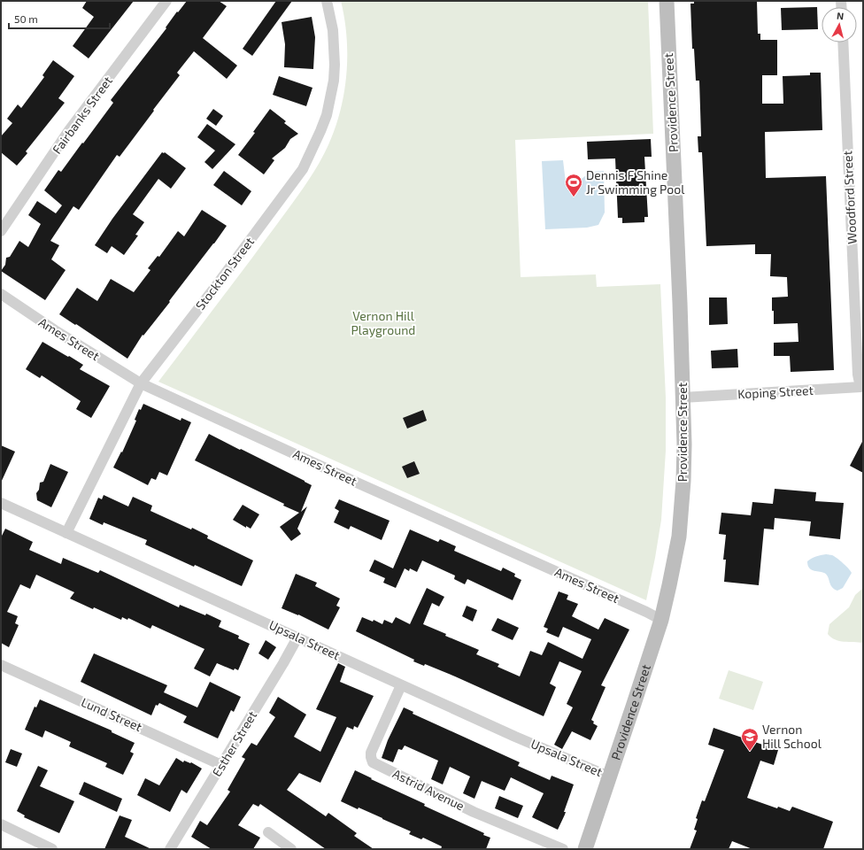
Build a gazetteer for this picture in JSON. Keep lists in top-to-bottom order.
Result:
{
  "streets": {
    "main road": ["Providence Street"],
    "street": [
      "Fairbanks Street",
      "Woodford Street",
      "Stockton Street",
      "Ames Street",
      "Koping Street",
      "Upsala Street",
      "Lund Street",
      "Esther Street",
      "Astrid Avenue"
    ]
  },
  "crossings": [
    ["Providence Street", "Ames Street"],
    ["Providence Street", "Koping Street"],
    ["Providence Street", "Upsala Street"],
    ["Woodford Street", "Koping Street"],
    ["Stockton Street", "Ames Street"],
    ["Stockton Street", "Upsala Street"],
    ["Upsala Street", "Esther Street"],
    ["Upsala Street", "Astrid Avenue"],
    ["Lund Street", "Esther Street"]
  ],
  "parks": ["Vernon Hill Playground"],
  "places": {
    "sports": ["Dennis F Shine Jr Swimming Pool"],
    "school or university": ["Vernon Hill School"]
  },
  "scale_bar": "50 m",
  "north": "top"
}
